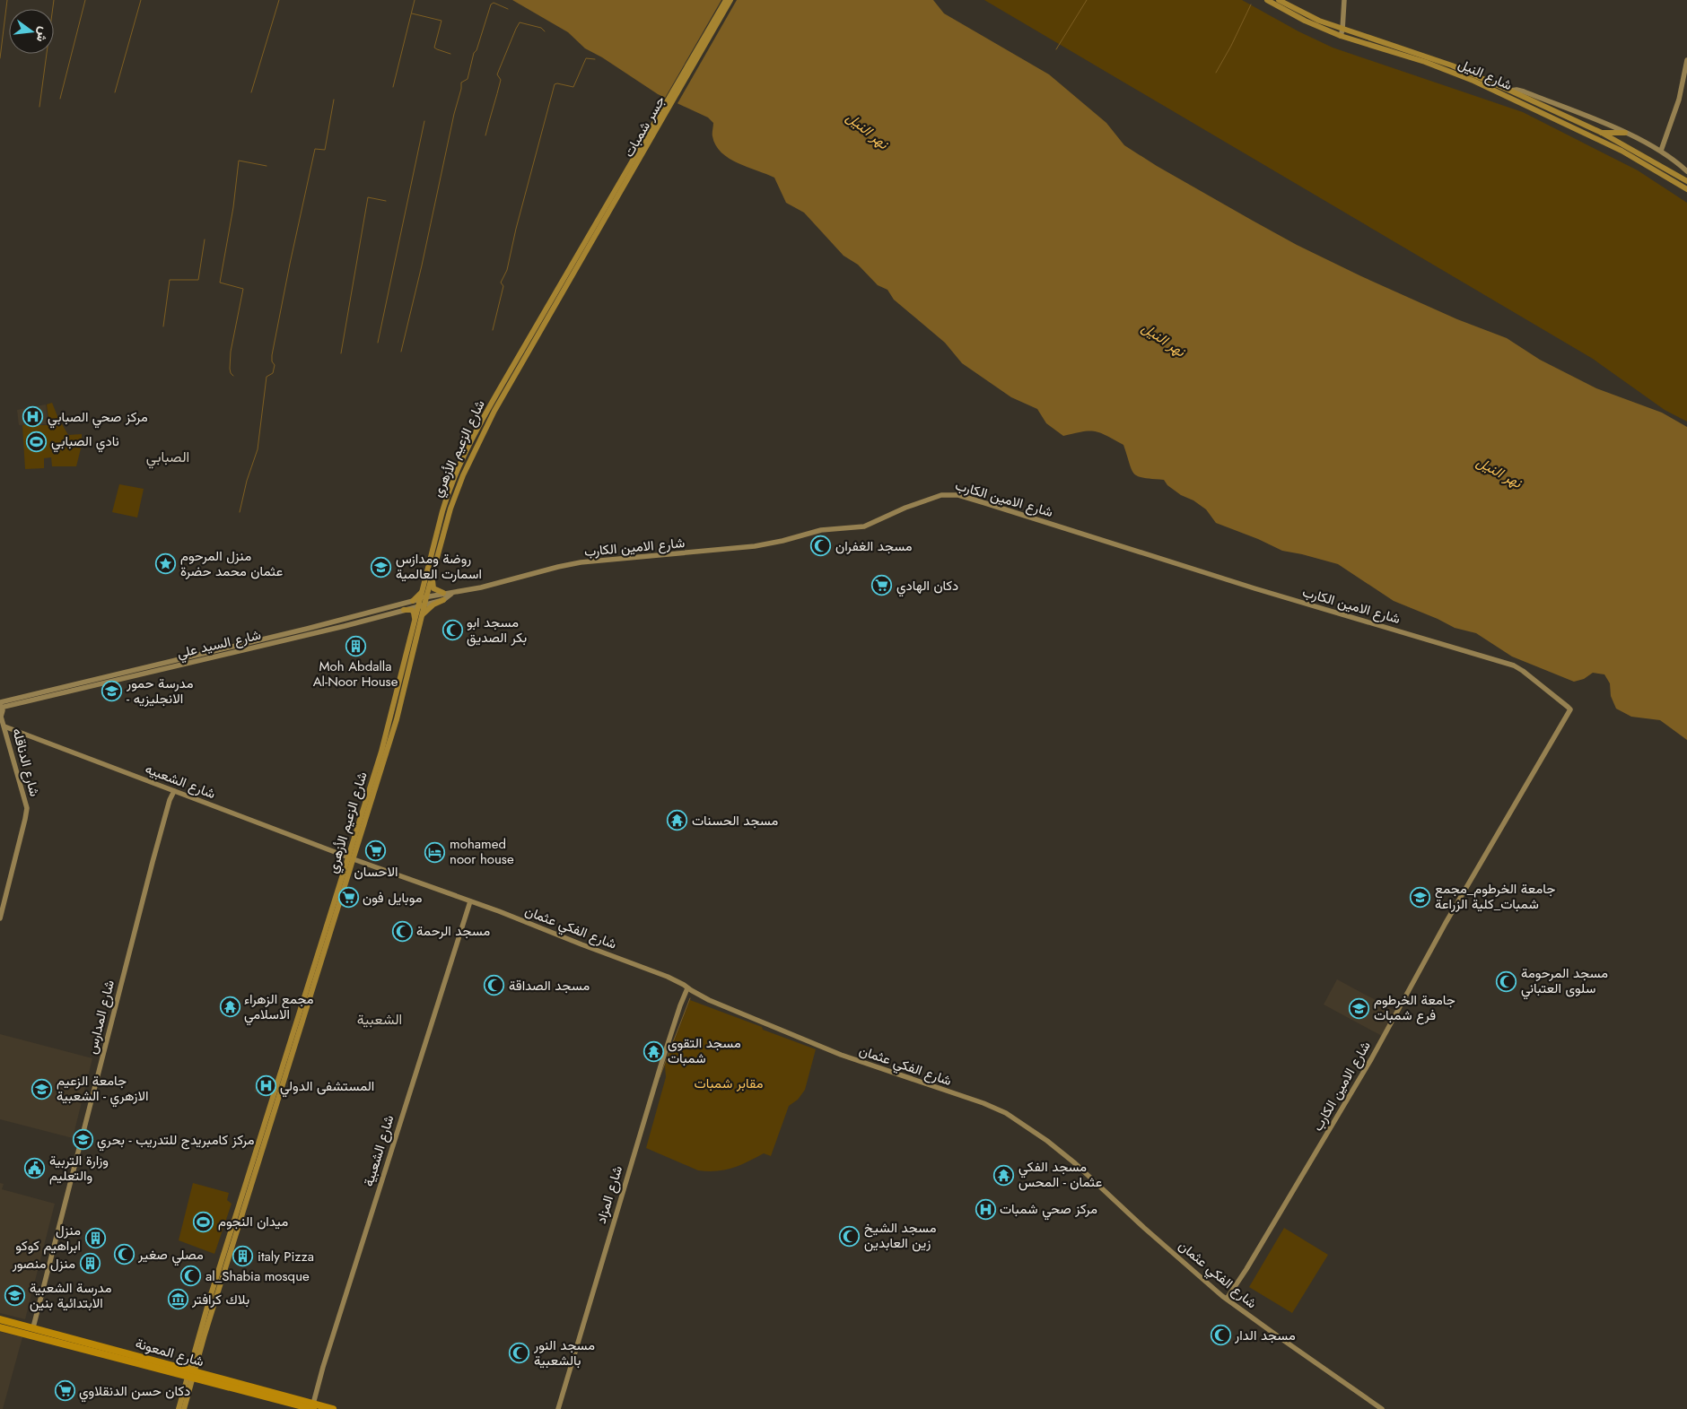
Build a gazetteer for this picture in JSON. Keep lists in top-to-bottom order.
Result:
{
  "streets": {
    "highway": ["شارع المعونة"],
    "main road": ["شارع النيل", "جسر شمبات", "شارع الزعيم الأزهري"],
    "street": [
      "شارع الامين الكارب",
      "شارع السيد علي",
      "شارع الدناقله",
      "شارع الشعبيه",
      "شارع الفكي عثمان",
      "شارع المدارس",
      "شارع الشعبية",
      "شارع المزاد"
    ]
  },
  "crossings": [
    ["جسر شمبات", "شارع الزعيم الأزهري"],
    ["شارع الزعيم الأزهري", "شارع الامين الكارب"],
    ["شارع الزعيم الأزهري", "شارع السيد علي"],
    ["شارع الزعيم الأزهري", "شارع الشعبيه"],
    ["شارع الزعيم الأزهري", "شارع الفكي عثمان"],
    ["شارع الزعيم الأزهري", "شارع المعونة"],
    ["شارع الامين الكارب", "شارع السيد علي"],
    ["شارع الامين الكارب", "شارع الفكي عثمان"],
    ["شارع السيد علي", "شارع الدناقله"],
    ["شارع الدناقله", "شارع الشعبيه"],
    ["شارع الشعبيه", "شارع الفكي عثمان"],
    ["شارع الشعبيه", "شارع المدارس"],
    ["شارع الفكي عثمان", "شارع الشعبية"],
    ["شارع الفكي عثمان", "شارع المزاد"],
    ["شارع المدارس", "شارع المعونة"],
    ["شارع الشعبية", "شارع المعونة"]
  ],
  "districts": ["الصبابي", "الشعبية"],
  "water": ["نهر النيل"],
  "parks": ["مقابر شمبات"],
  "places": {
    "hospital": ["مركز صحي الصبابي", "المستشفى الدولي", "مركز صحي شمبات"],
    "sports": ["نادي الصبابي", "ميدان النجوم"],
    "mosque": [
      "مسجد الغفران",
      "مسجد ابو بكر الصديق",
      "مسجد الرحمة",
      "مسجد المرحومة سلوى العتباني",
      "مسجد الصداقة",
      "مسجد الشيخ زين العابدين",
      "مصلي صغير",
      "al_Shabia mosque",
      "مسجد الدار",
      "مسجد النور بالشعبية"
    ],
    "place": ["منزل المرحوم عثمان محمد حضرة"],
    "school or university": [
      "روضة ومدازس اسمارت العالمية",
      "مدرسة حمور - الانجليزيه",
      "جامعة الخرطوم_مجمع شمبات_كلية الزراعة",
      "جامعة الخرطوم فرع شمبات",
      "جامعة الزعيم الازهري - الشعبية",
      "مركز كامبريدج للتدريب - بحري",
      "مدرسة الشعبية الابتدائية بنين"
    ],
    "supermarket": [
      "دكان الهادي",
      "الاحسان",
      "موبايل فون",
      "دكان حسن الدنقلاوي"
    ],
    "building": [
      "Moh Abdalla Al-Noor House",
      "منزل ابراهيم كوكو",
      "italy Pizza",
      "منزل منصور"
    ],
    "temple": [
      "مسجد الحسنات",
      "مجمع الزهراء الاسلامي",
      "مسجد التقوى شمبات",
      "مسجد الفكي عثمان - المحس"
    ],
    "hotel": ["mohamed noor house"],
    "public building": ["وزارة التربية والتعليم"],
    "museum": ["بلاك كرافتر"]
  },
  "north": "right"
}
